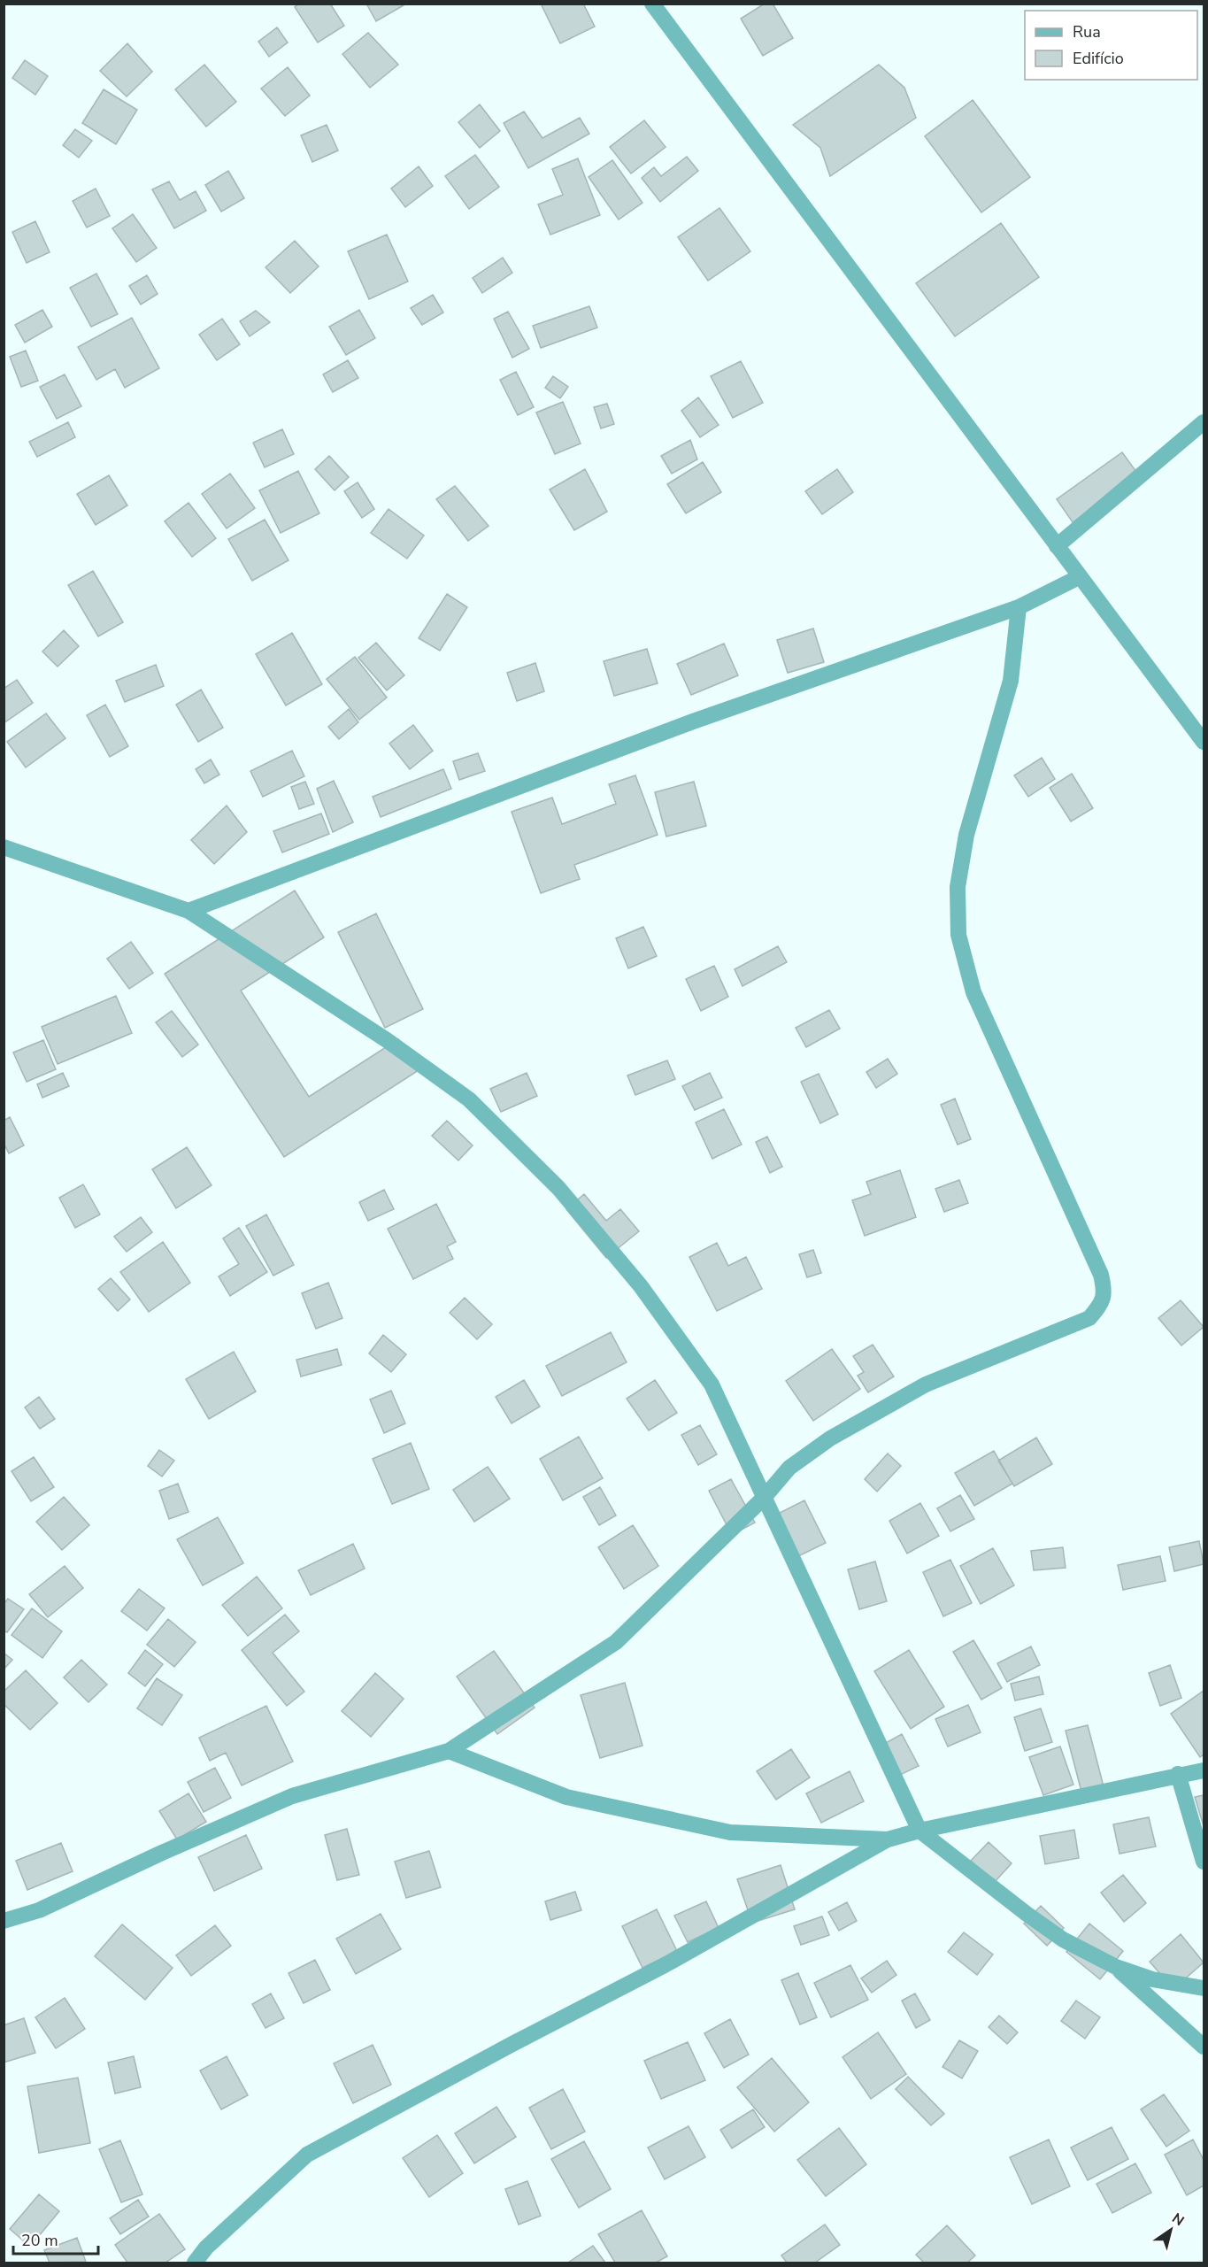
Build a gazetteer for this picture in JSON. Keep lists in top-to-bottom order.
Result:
{
  "legend": ["Rua", "Edifício"],
  "scale_bar": "20 m",
  "north": "top right"
}
